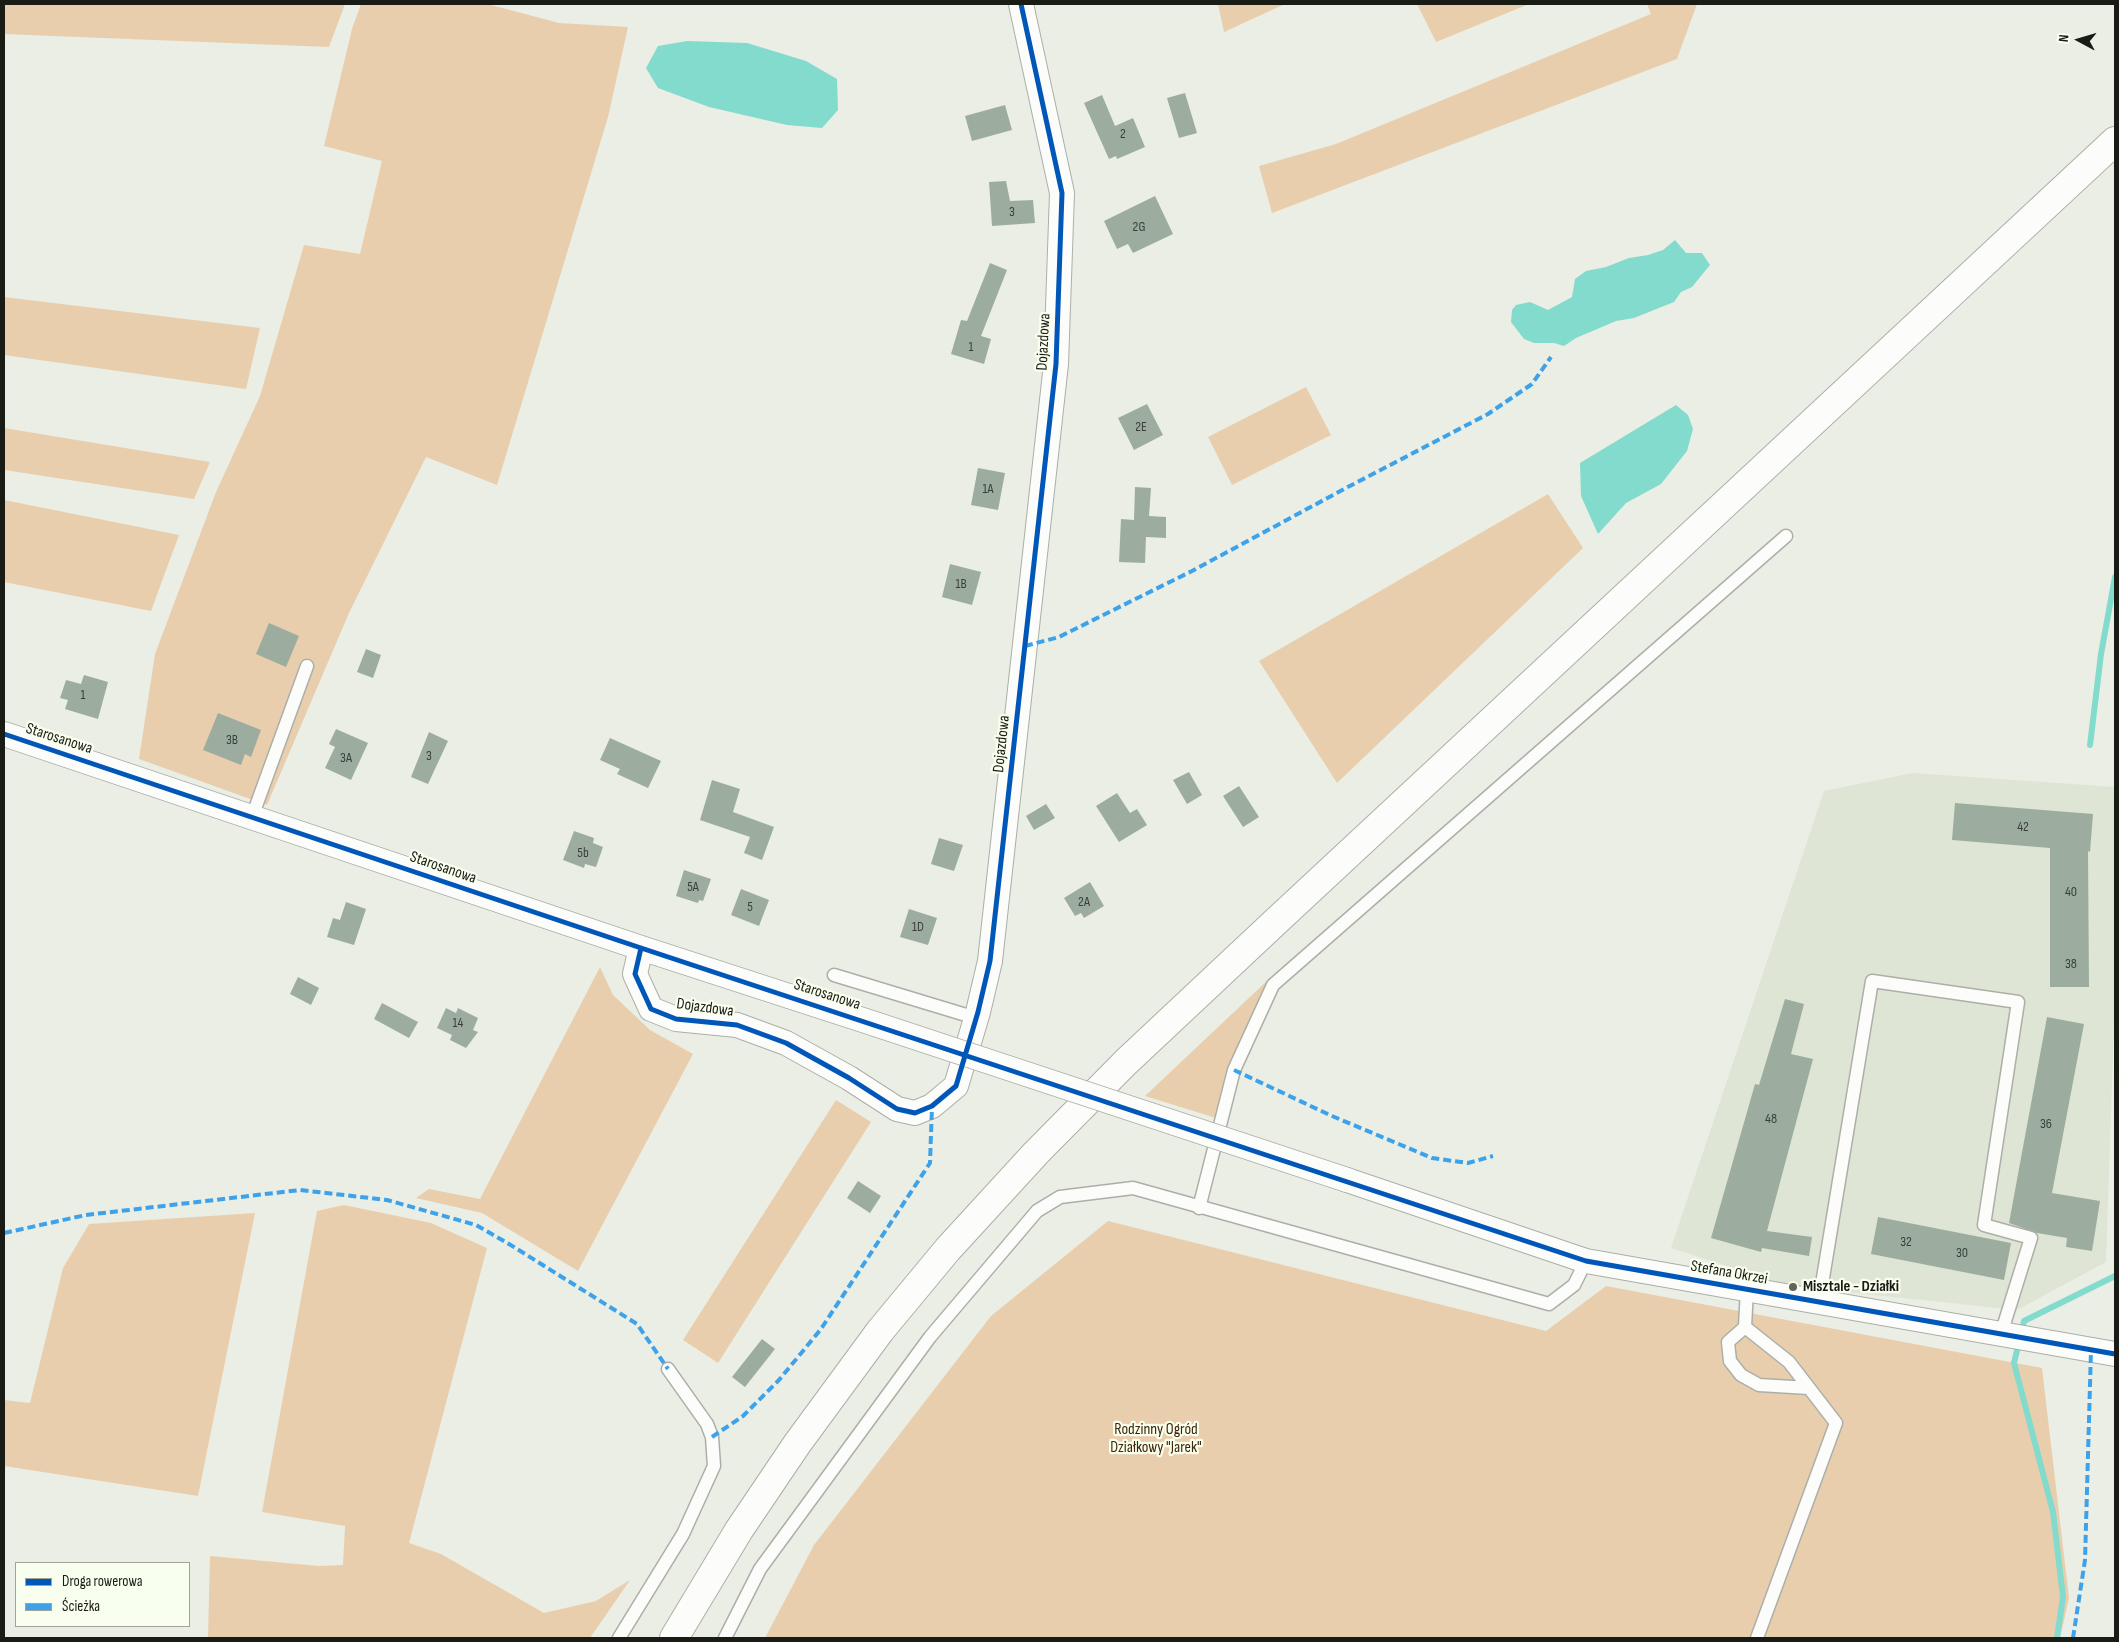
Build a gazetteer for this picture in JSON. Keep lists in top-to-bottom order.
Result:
{
  "streets": {
    "street": ["Dojazdowa", "Starosanowa", "Stefana Okrzei"]
  },
  "crossings": [
    ["Dojazdowa", "Starosanowa"],
    ["Starosanowa", "Stefana Okrzei"]
  ],
  "parks": ["Rodzinny Ogród Działkowy \"Jarek\""],
  "places": ["Misztale - Działki"],
  "house_numbers": [
    "2",
    "3",
    "2G",
    "1",
    "2E",
    "1A",
    "1B",
    "1",
    "3B",
    "3",
    "3A",
    "42",
    "5b",
    "5A",
    "40",
    "2A",
    "5",
    "1D",
    "38",
    "14",
    "48",
    "36",
    "32",
    "30"
  ],
  "legend": ["Droga rowerowa", "Ścieżka"],
  "north": "left"
}
